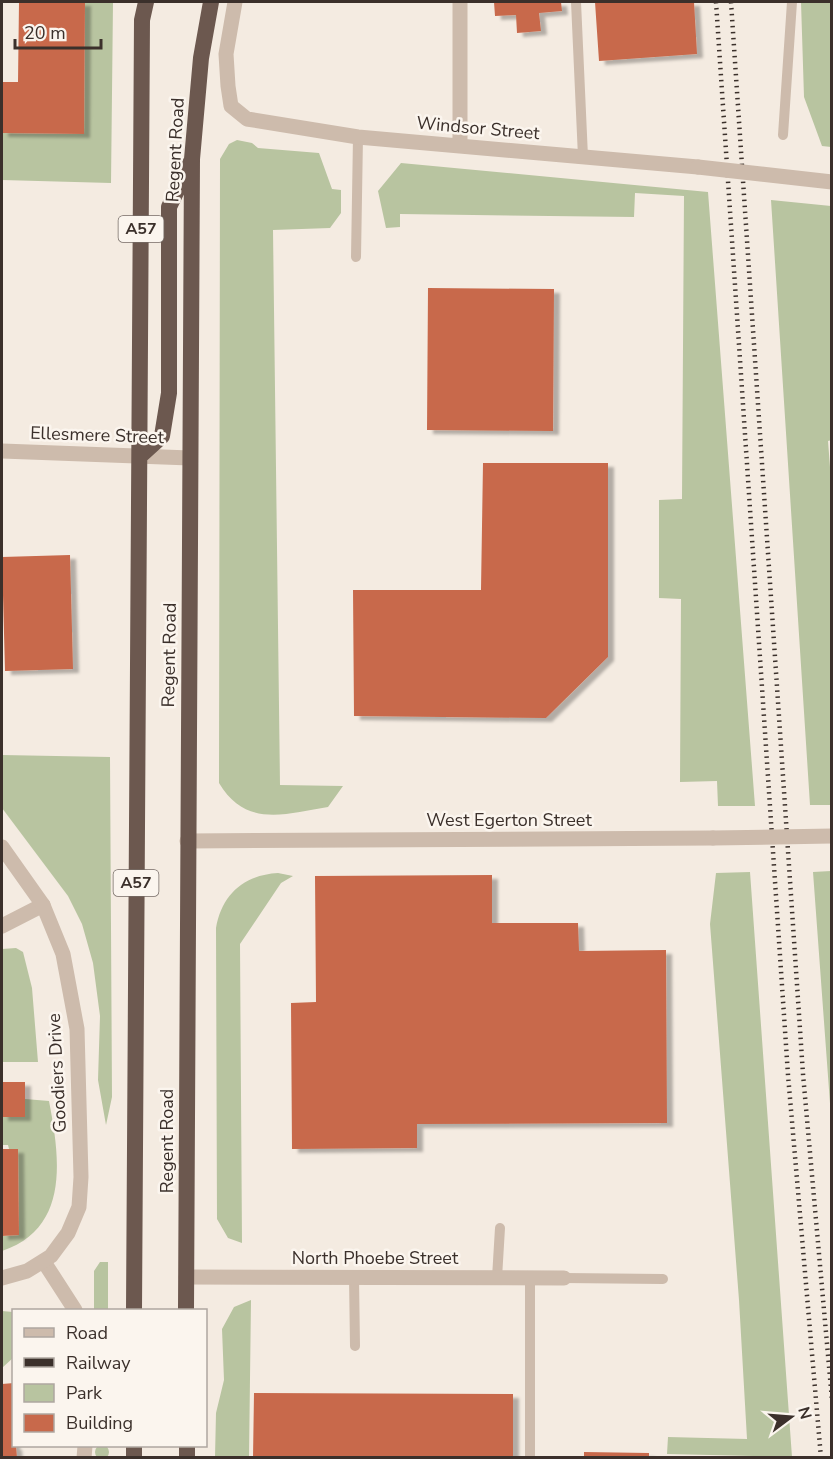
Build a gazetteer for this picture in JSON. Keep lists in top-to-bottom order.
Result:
{
  "streets": {
    "highway": ["Regent Road", "A57"],
    "street": [
      "Windsor Street",
      "Ellesmere Street",
      "West Egerton Street",
      "Goodiers Drive",
      "North Phoebe Street"
    ]
  },
  "crossings": [
    ["Regent Road", "A57"],
    ["Regent Road", "Ellesmere Street"],
    ["Regent Road", "West Egerton Street"],
    ["Regent Road", "North Phoebe Street"],
    ["A57", "Ellesmere Street"]
  ],
  "legend": [
    "Road",
    "Railway",
    "Park",
    "Building"
  ],
  "scale_bar": "20 m",
  "north": "right"
}
